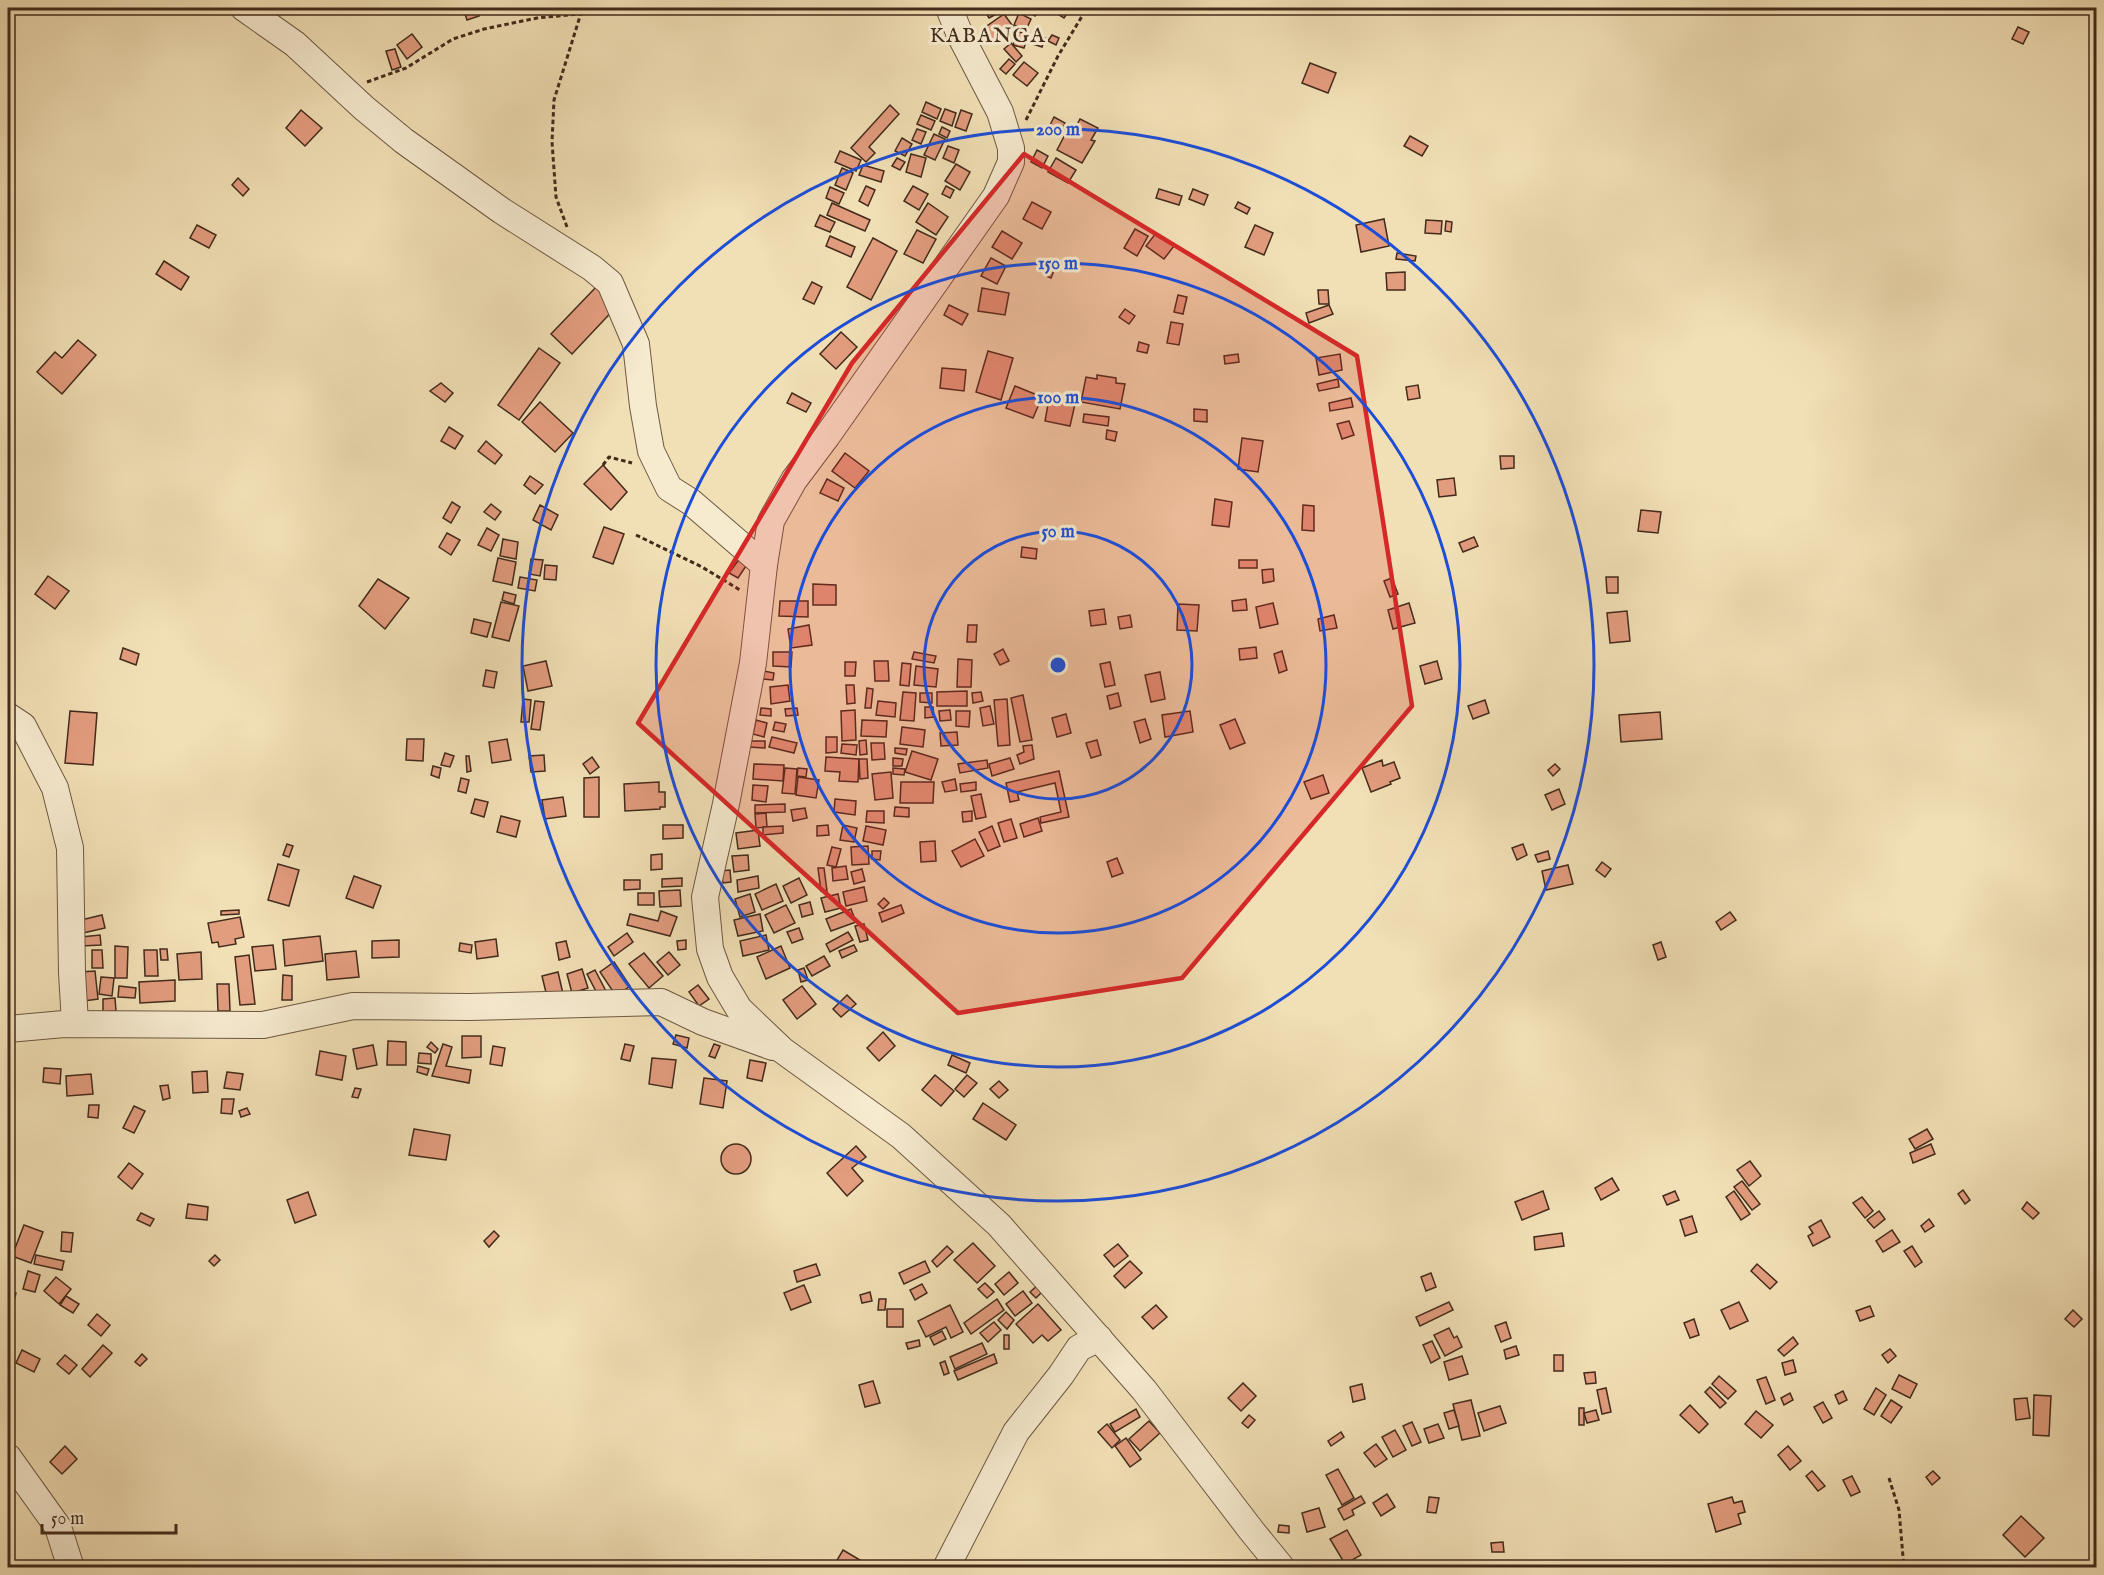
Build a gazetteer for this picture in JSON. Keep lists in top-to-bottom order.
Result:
{
  "districts": ["KABANGA"],
  "scale_bar": "50 m",
  "rings": [
    "200 m",
    "150 m",
    "100 m",
    "50 m"
  ]
}
